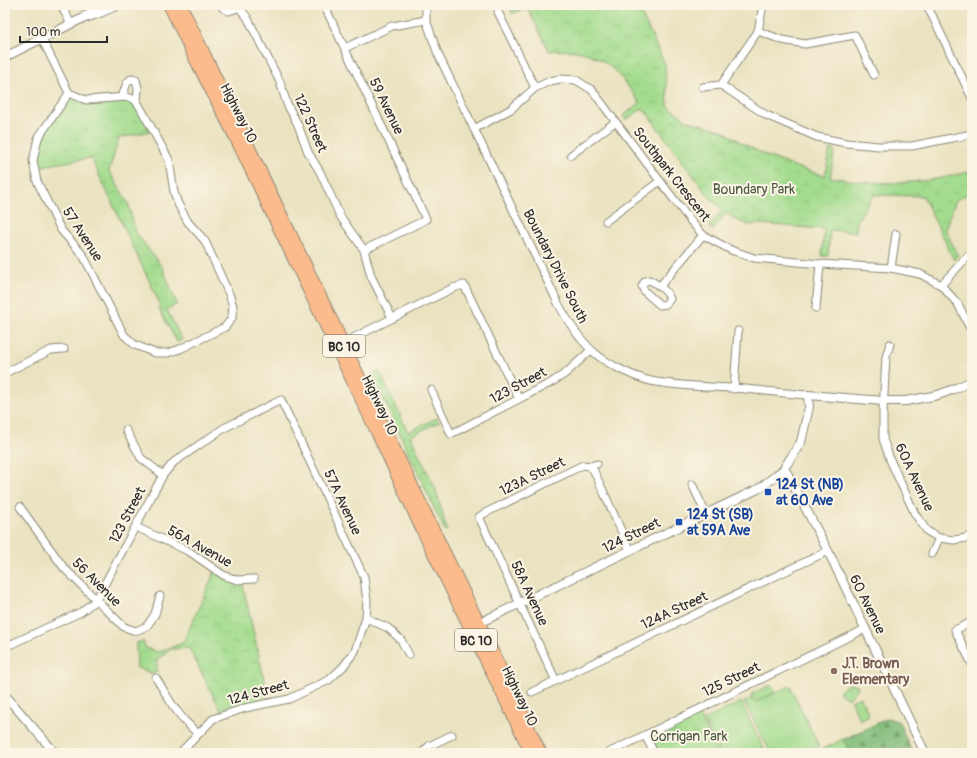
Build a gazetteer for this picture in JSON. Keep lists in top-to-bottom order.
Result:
{
  "streets": {
    "highway": ["Highway 10", "BC 10"],
    "street": [
      "59 Avenue",
      "122 Street",
      "Southpark Crescent",
      "57 Avenue",
      "Boundary Drive South",
      "123 Street",
      "123A Street",
      "60A Avenue",
      "57A Avenue",
      "124 Street",
      "56A Avenue",
      "56 Avenue",
      "58A Avenue",
      "60 Avenue",
      "124A Street",
      "125 Street"
    ]
  },
  "crossings": [
    ["59 Avenue", "122 Street"],
    ["Highway 10", "124 Street"],
    ["Southpark Crescent", "Boundary Drive South"],
    ["Boundary Drive South", "123 Street"],
    ["Boundary Drive South", "124 Street"],
    ["123 Street", "57A Avenue"],
    ["123 Street", "56A Avenue"],
    ["123 Street", "56 Avenue"],
    ["123A Street", "124 Street"],
    ["123A Street", "58A Avenue"],
    ["57A Avenue", "124 Street"],
    ["124 Street", "58A Avenue"],
    ["124 Street", "60 Avenue"],
    ["58A Avenue", "124A Street"],
    ["60 Avenue", "124A Street"],
    ["60 Avenue", "125 Street"]
  ],
  "parks": ["Boundary Park", "Corrigan Park"],
  "places": {
    "transit": ["124 St (NB) at 60 Ave", "124 St (SB) at 59A Ave"],
    "other": ["J.T. Brown Elementary"]
  },
  "scale_bar": "100 m"
}
